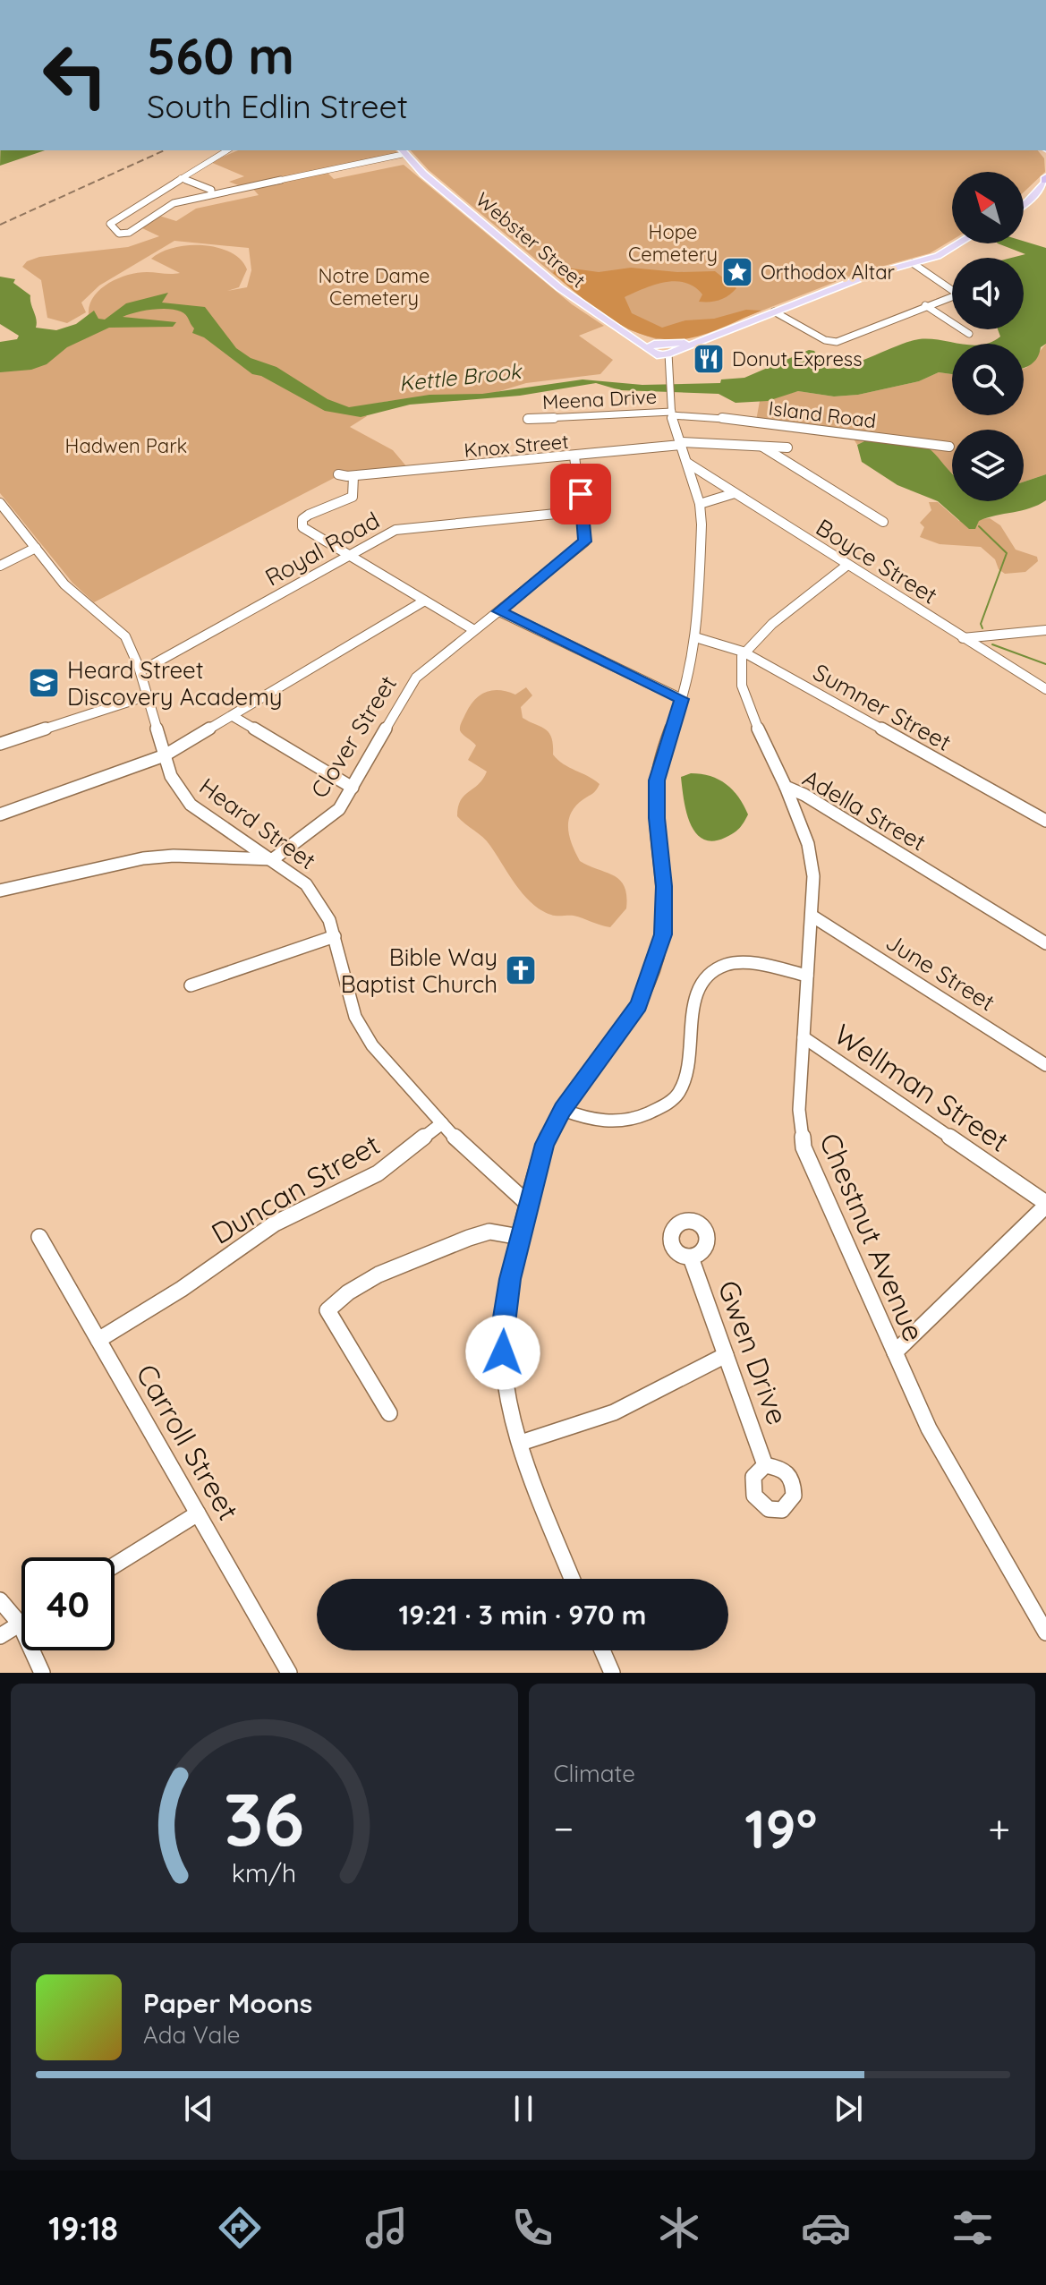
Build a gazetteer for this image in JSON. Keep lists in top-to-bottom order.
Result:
{
  "streets": {
    "main road": ["Webster Street"],
    "street": [
      "Meena Drive",
      "Island Road",
      "Knox Street",
      "Royal Road",
      "Boyce Street",
      "Sumner Street",
      "Clover Street",
      "Adella Street",
      "Heard Street",
      "June Street",
      "Wellman Street",
      "Duncan Street",
      "Chestnut Avenue",
      "Gwen Drive",
      "Carroll Street"
    ]
  },
  "crossings": [
    ["Meena Drive", "Island Road"],
    ["Knox Street", "Clover Street"],
    ["Royal Road", "Clover Street"],
    ["Royal Road", "Heard Street"],
    ["Sumner Street", "Adella Street"],
    ["Clover Street", "Heard Street"],
    ["Adella Street", "Chestnut Avenue"],
    ["Heard Street", "Duncan Street"],
    ["June Street", "Chestnut Avenue"],
    ["Wellman Street", "Chestnut Avenue"],
    ["Duncan Street", "Carroll Street"]
  ],
  "water": ["Kettle Brook"],
  "parks": ["Hope Cemetery", "Notre Dame Cemetery", "Hadwen Park"],
  "places": {
    "place": ["Orthodox Altar"],
    "restaurant": ["Donut Express"],
    "school or university": ["Heard Street Discovery Academy"],
    "church": ["Bible Way Baptist Church"]
  },
  "north": "top left",
  "page": {
    "turn": ["560 m", "South Edlin Street"],
    "limit": "40",
    "trip": "19:21 · 3 min · 970 m",
    "tile": "Climate",
    "heat": ["−", "19°", "+"],
    "song": ["Paper Moons", "Ada Vale"],
    "tabs": "19:18",
    "gauge": ["36", "km/h"]
  }
}
